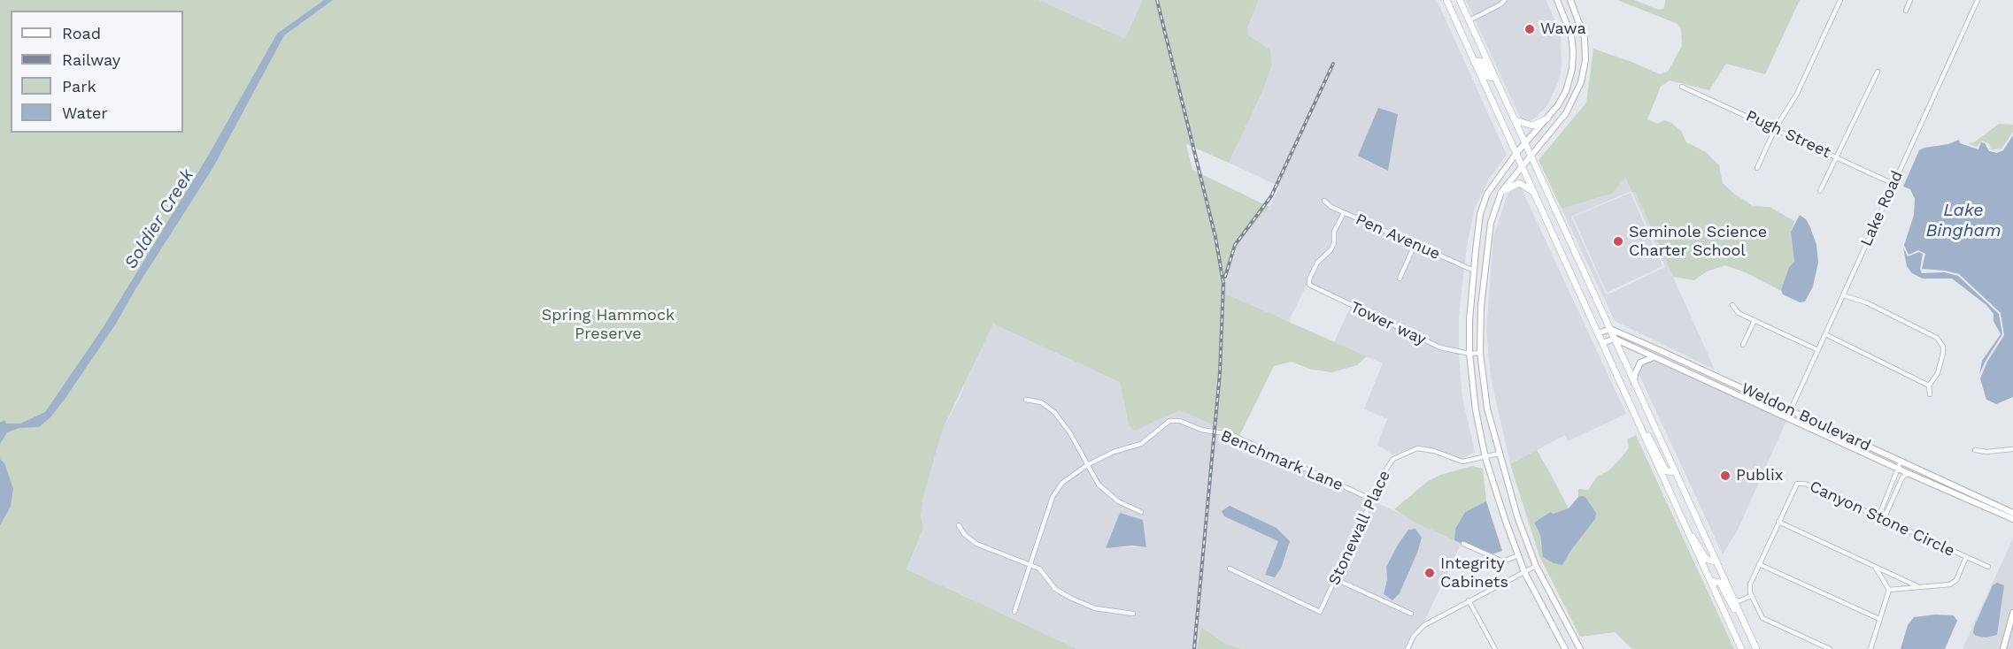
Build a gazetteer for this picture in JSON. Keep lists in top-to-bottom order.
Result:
{
  "streets": {
    "main road": ["Weldon Boulevard"],
    "street": [
      "Pugh Street",
      "Lake Road",
      "Pen Avenue",
      "Tower way",
      "Benchmark Lane",
      "Canyon Stone Circle",
      "Stonewall Place"
    ]
  },
  "crossings": [
    ["Pugh Street", "Lake Road"],
    ["Lake Road", "Weldon Boulevard"],
    ["Pen Avenue", "Tower way"],
    ["Benchmark Lane", "Stonewall Place"]
  ],
  "water": ["Lake Bingham", "Soldier Creek"],
  "parks": ["Spring Hammock Preserve"],
  "places": [
    "Wawa",
    "Seminole Science Charter School",
    "Publix",
    "Integrity Cabinets"
  ],
  "legend": [
    "Road",
    "Railway",
    "Park",
    "Water"
  ]
}
